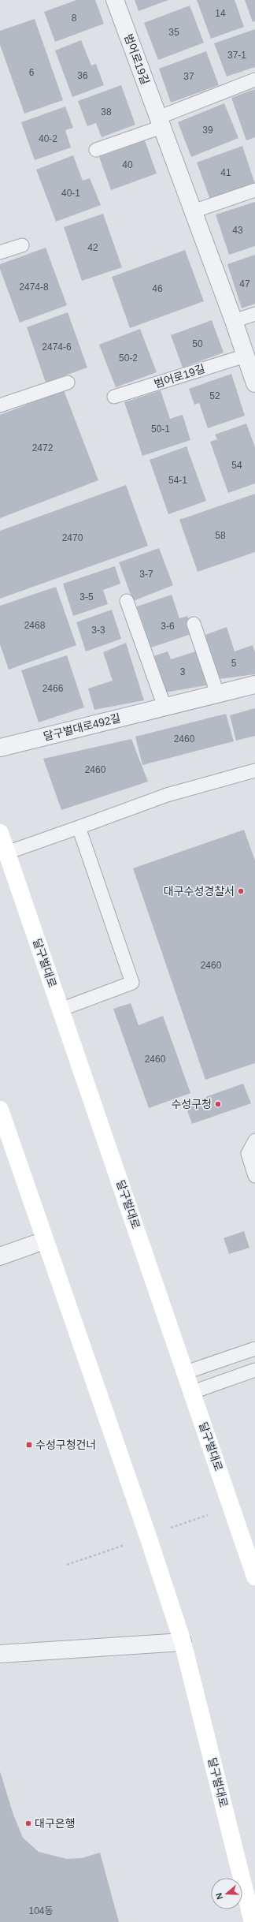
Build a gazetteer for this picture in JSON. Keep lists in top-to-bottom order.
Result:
{
  "streets": {
    "main road": ["달구벌대로"],
    "street": ["범어로19길", "달구벌대로492길"]
  },
  "places": {
    "other": ["대구수성경찰서", "수성구청", "대구은행"],
    "transit": ["수성구청건너"]
  },
  "house_numbers": [
    "14",
    "8",
    "35",
    "37-1",
    "6",
    "36",
    "37",
    "38",
    "39",
    "40-2",
    "40",
    "41",
    "40-1",
    "43",
    "42",
    "47",
    "2474-8",
    "46",
    "50",
    "2474-6",
    "50-2",
    "52",
    "50-1",
    "2472",
    "54",
    "54-1",
    "58",
    "2470",
    "3-7",
    "3-5",
    "2468",
    "3-6",
    "3-3",
    "5",
    "3",
    "2466",
    "2460",
    "2460",
    "2460",
    "2460",
    "104동"
  ],
  "north": "left"
}
